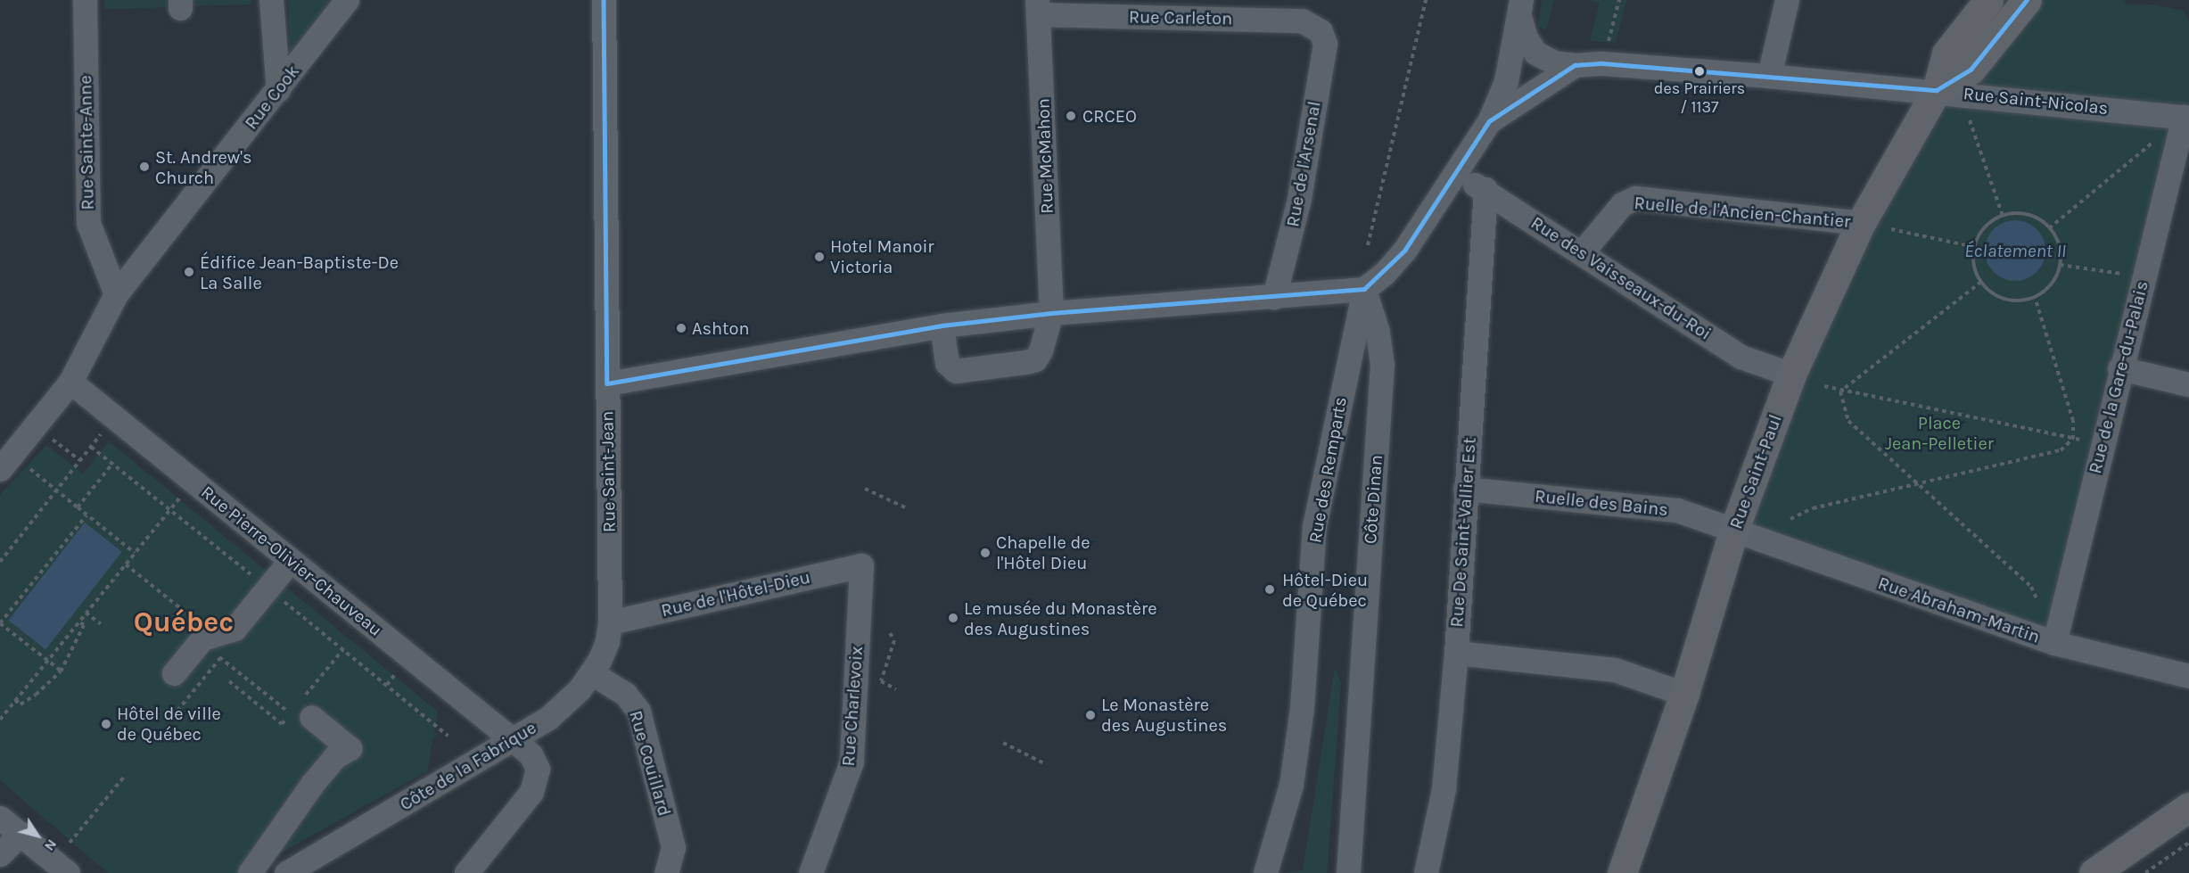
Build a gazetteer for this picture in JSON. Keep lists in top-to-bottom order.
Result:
{
  "streets": {
    "main road": ["Rue Saint-Paul"],
    "street": [
      "Rue Carleton",
      "Rue Cook",
      "Rue Saint-Nicolas",
      "Rue Sainte-Anne",
      "Rue McMahon",
      "Rue de l'Arsenal",
      "Ruelle de l'Ancien-Chantier",
      "Rue des Vaisseaux-du-Roi",
      "Rue de la Gare-du-Palais",
      "Rue des Remparts",
      "Rue Saint-Jean",
      "Côte Dinan",
      "Ruelle des Bains",
      "Rue De Saint-Vallier Est",
      "Rue Pierre-Olivier-Chauveau",
      "Rue de l'Hôtel-Dieu",
      "Rue Abraham-Martin",
      "Rue Charlevoix",
      "Rue Couillard",
      "Côte de la Fabrique"
    ]
  },
  "crossings": [
    ["Rue Carleton", "Rue McMahon"],
    ["Rue Carleton", "Rue de l'Arsenal"],
    ["Rue Cook", "Rue Sainte-Anne"],
    ["Rue Saint-Nicolas", "Rue des Vaisseaux-du-Roi"],
    ["Rue Saint-Nicolas", "Rue de la Gare-du-Palais"],
    ["Rue Saint-Nicolas", "Rue des Remparts"],
    ["Rue Saint-Nicolas", "Rue Saint-Paul"],
    ["Rue Saint-Nicolas", "Côte Dinan"],
    ["Ruelle de l'Ancien-Chantier", "Rue des Vaisseaux-du-Roi"],
    ["Ruelle de l'Ancien-Chantier", "Rue Saint-Paul"],
    ["Rue des Vaisseaux-du-Roi", "Rue Saint-Paul"],
    ["Rue des Vaisseaux-du-Roi", "Rue De Saint-Vallier Est"],
    ["Rue de la Gare-du-Palais", "Rue Abraham-Martin"],
    ["Rue des Remparts", "Côte Dinan"],
    ["Rue Saint-Jean", "Rue de l'Hôtel-Dieu"],
    ["Rue Saint-Jean", "Côte de la Fabrique"],
    ["Rue Saint-Paul", "Ruelle des Bains"],
    ["Rue Saint-Paul", "Rue Abraham-Martin"],
    ["Ruelle des Bains", "Rue De Saint-Vallier Est"],
    ["Ruelle des Bains", "Rue Abraham-Martin"],
    ["Rue Pierre-Olivier-Chauveau", "Côte de la Fabrique"],
    ["Rue de l'Hôtel-Dieu", "Rue Charlevoix"],
    ["Rue de l'Hôtel-Dieu", "Côte de la Fabrique"],
    ["Rue Couillard", "Côte de la Fabrique"]
  ],
  "districts": ["Québec"],
  "water": ["Éclatement II"],
  "parks": ["Place Jean-Pelletier"],
  "places": [
    "des Prairiers / 1137",
    "CRCEO",
    "St. Andrew's Church",
    "Hotel Manoir Victoria",
    "Édifice Jean-Baptiste-De La Salle",
    "Ashton",
    "Chapelle de l'Hôtel Dieu",
    "Hôtel-Dieu de Québec",
    "Le musée du Monastère des Augustines",
    "Le Monastère des Augustines",
    "Hôtel de ville de Québec"
  ],
  "north": "bottom right"
}
